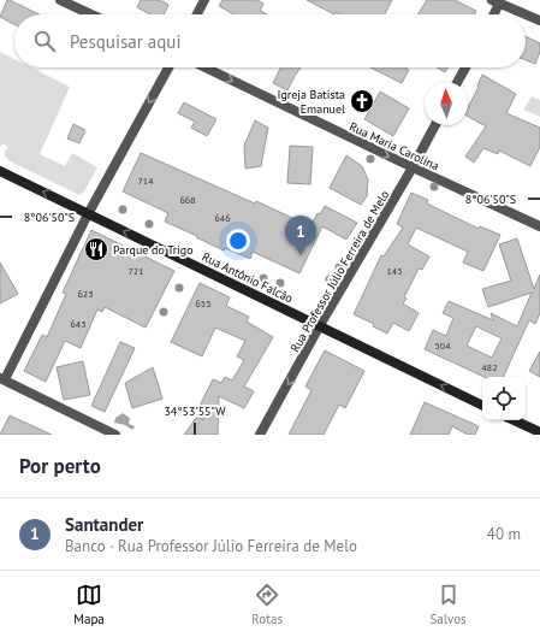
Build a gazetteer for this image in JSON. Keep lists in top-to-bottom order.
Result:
{
  "streets": {
    "main road": ["Rua Antônio Falcão"],
    "street": ["Rua Maria Carolina", "Rua Professor Júlio Ferreira de Melo"]
  },
  "crossings": [
    ["Rua Maria Carolina", "Rua Professor Júlio Ferreira de Melo"],
    ["Rua Professor Júlio Ferreira de Melo", "Rua Antônio Falcão"]
  ],
  "one_way": ["Rua Maria Carolina", "Rua Professor Júlio Ferreira de Melo", "Rua Antônio Falcão"],
  "places": {
    "church": ["Igreja Batista Emanuel"],
    "restaurant": ["Parque do Trigo"]
  },
  "house_numbers": [
    "714",
    "668",
    "646",
    "721",
    "145",
    "623",
    "655",
    "643",
    "504",
    "482"
  ],
  "north": "top",
  "page": {
    "search": "Pesquisar aqui",
    "pins": "1",
    "heading": "Por perto",
    "list": [
      {
        "mark": "1",
        "name": "Santander",
        "note": "Banco · Rua Professor Júlio Ferreira de Melo",
        "value": "40 m"
      }
    ],
    "nav": ["Mapa", "Rotas", "Salvos"]
  },
  "coordinates": ["8°06'50\"S", "34°53'55\"W"]
}
